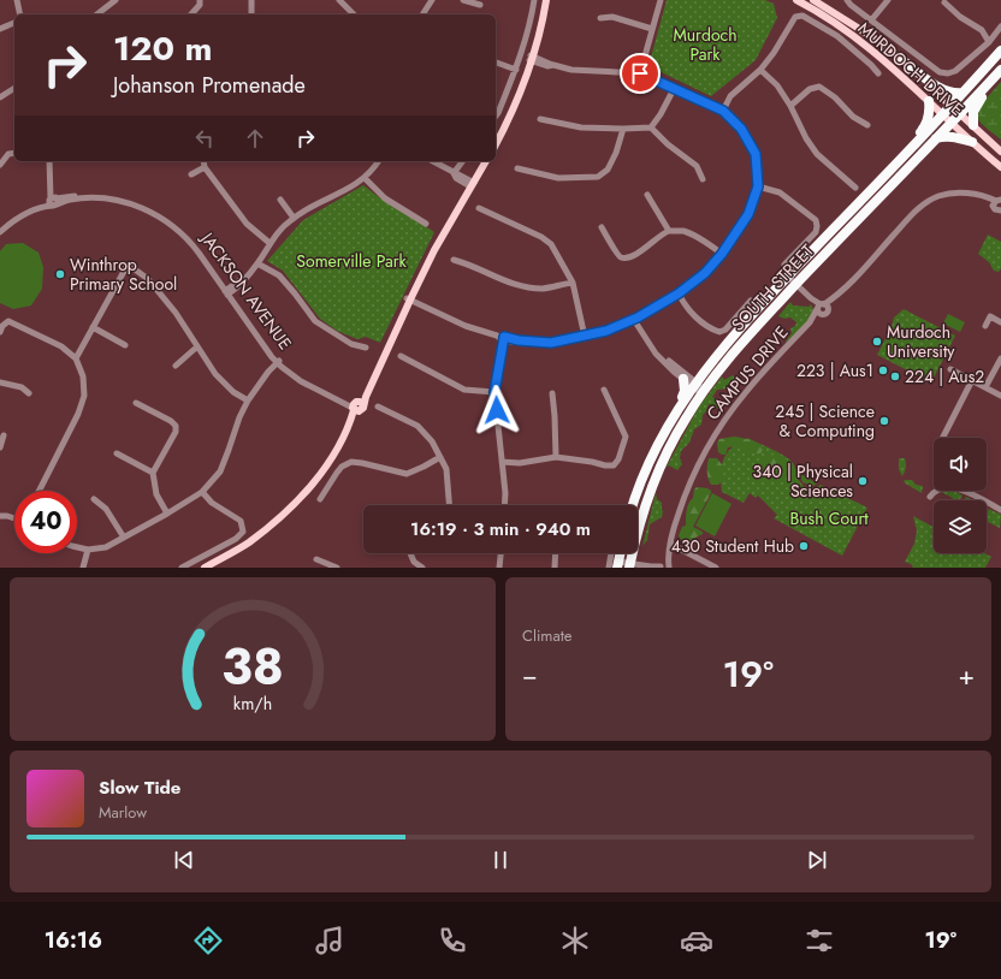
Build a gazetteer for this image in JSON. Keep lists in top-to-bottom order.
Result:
{
  "streets": {
    "highway": ["SOUTH STREET"],
    "main road": ["MURDOCH DRIVE"],
    "street": ["JACKSON AVENUE", "CAMPUS DRIVE"]
  },
  "crossings": [
    ["MURDOCH DRIVE", "SOUTH STREET"]
  ],
  "parks": ["Murdoch Park", "Somerville Park", "Bush Court"],
  "places": [
    "Winthrop Primary School",
    "Murdoch University",
    "223 | Aus1",
    "224 | Aus2",
    "245 | Science & Computing",
    "340 | Physical Sciences",
    "430 Student Hub"
  ],
  "page": {
    "turn": ["120 m", "Johanson Promenade"],
    "limit": "40",
    "trip": "16:19 · 3 min · 940 m",
    "tile": "Climate",
    "heat": ["−", "19°", "+"],
    "song": ["Slow Tide", "Marlow"],
    "tabs": ["16:16", "19°"],
    "gauge": ["38", "km/h"]
  }
}
